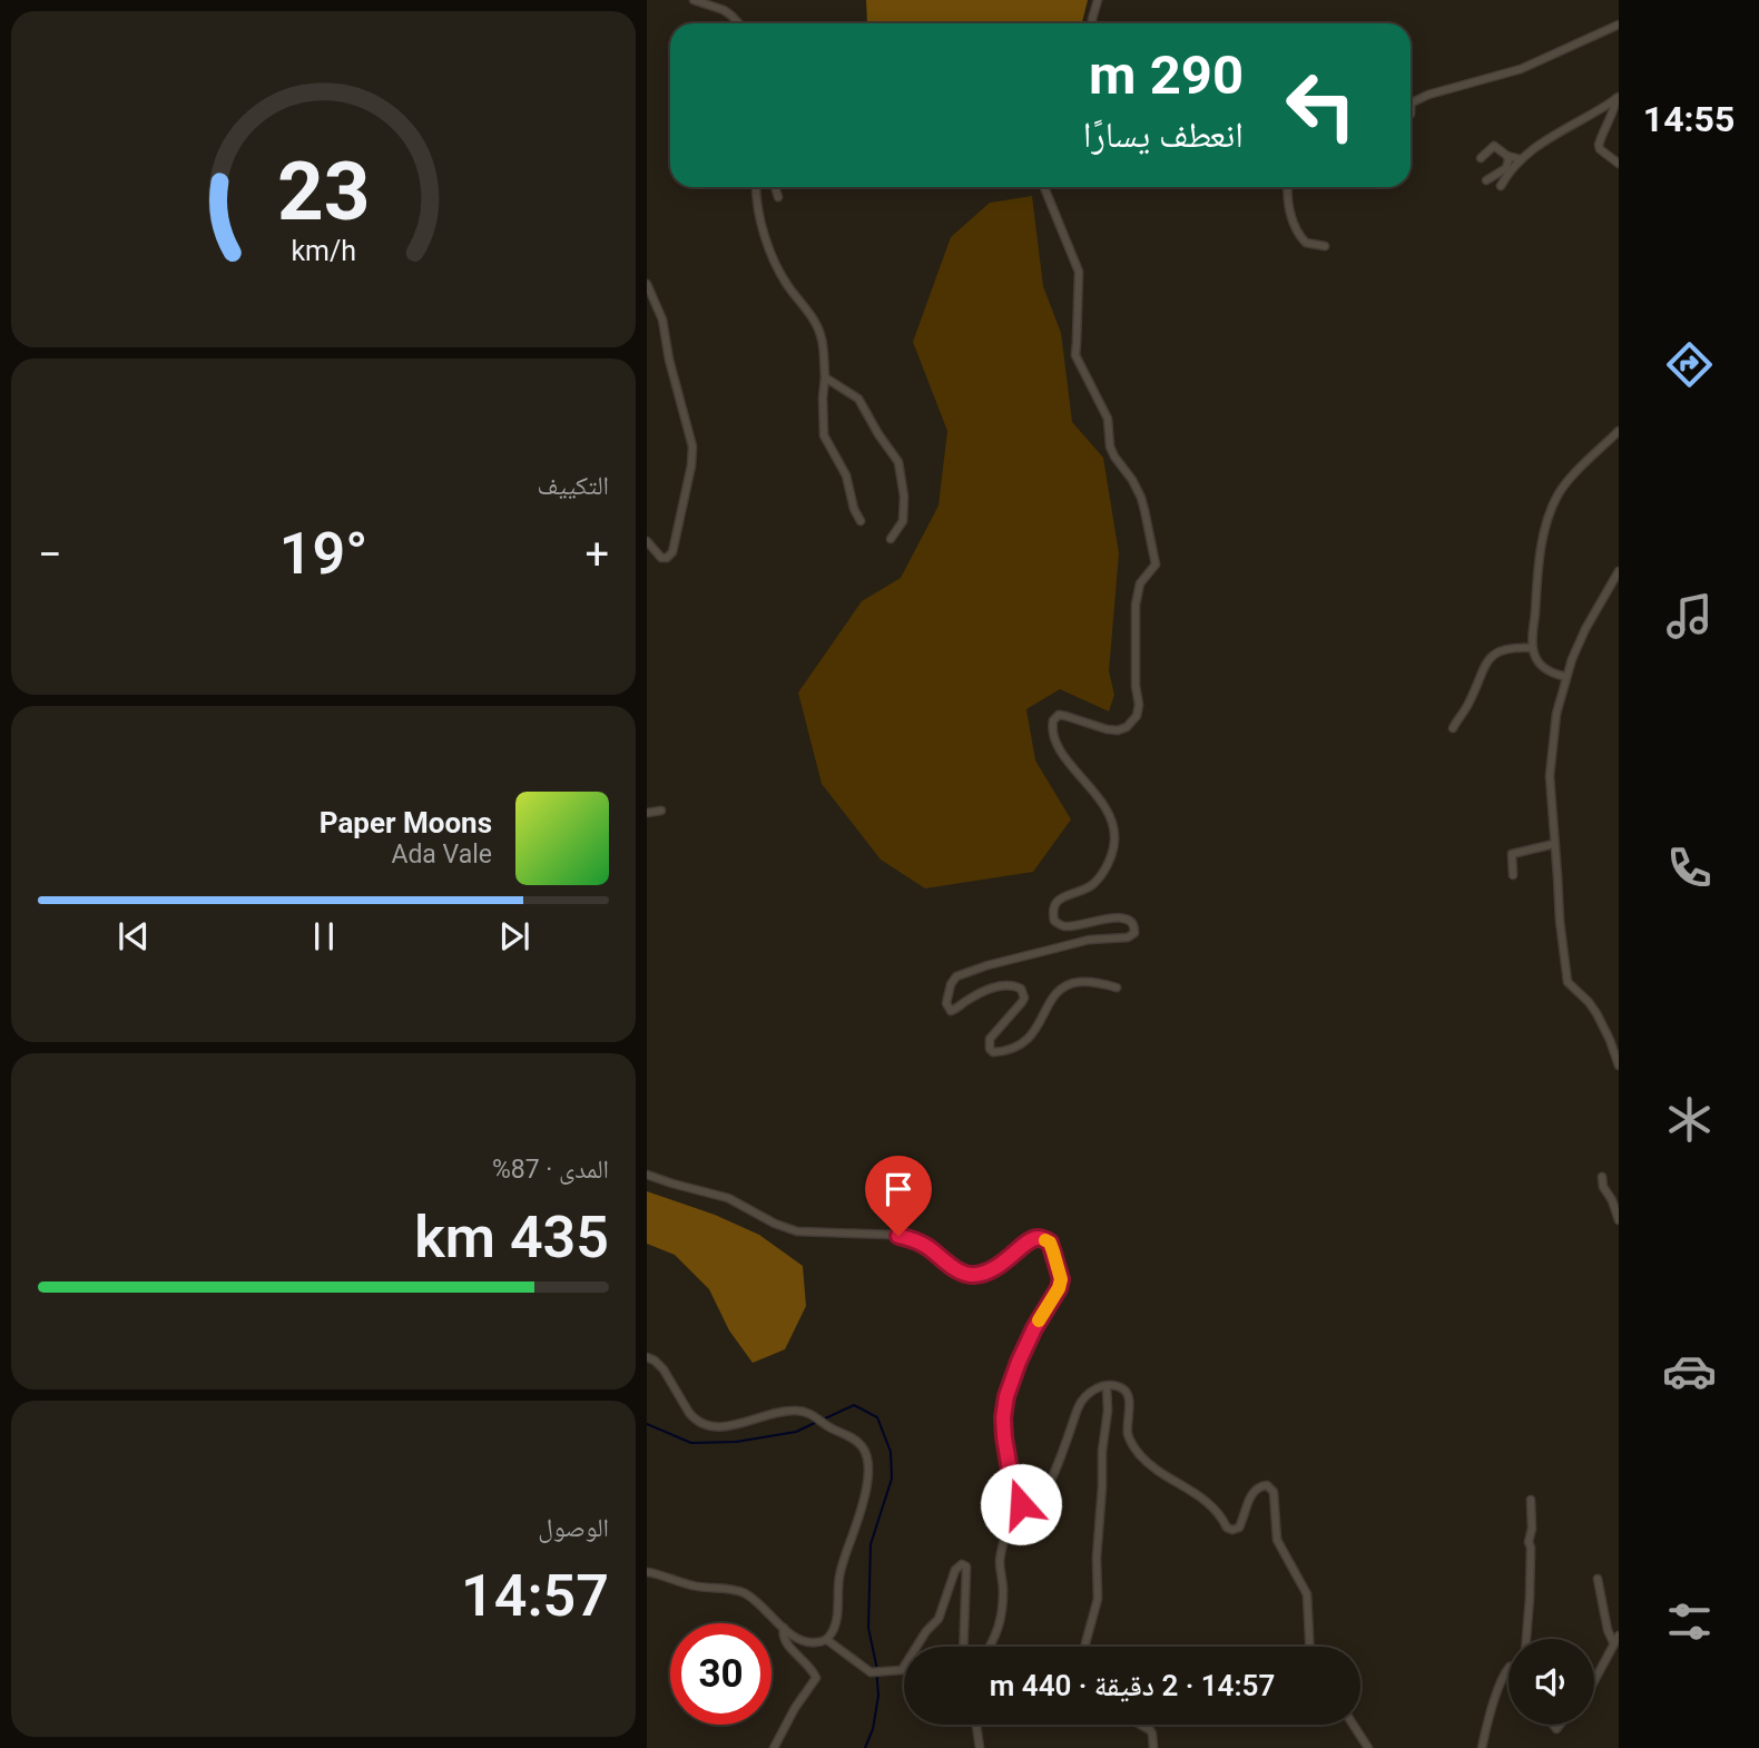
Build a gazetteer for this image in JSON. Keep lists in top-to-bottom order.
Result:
{
  "page": {
    "tabs": "14:55",
    "turn": ["290 m", "انعطف يسارًا"],
    "tile": [
      "التكييف",
      ["المدى · 87%", "435 km"],
      ["الوصول", "14:57"]
    ],
    "heat": ["−", "19°", "+"],
    "song": ["Paper Moons", "Ada Vale"],
    "limit": "30",
    "trip": "14:57 · 2 دقيقة · 440 m",
    "gauge": ["23", "km/h"]
  }
}
